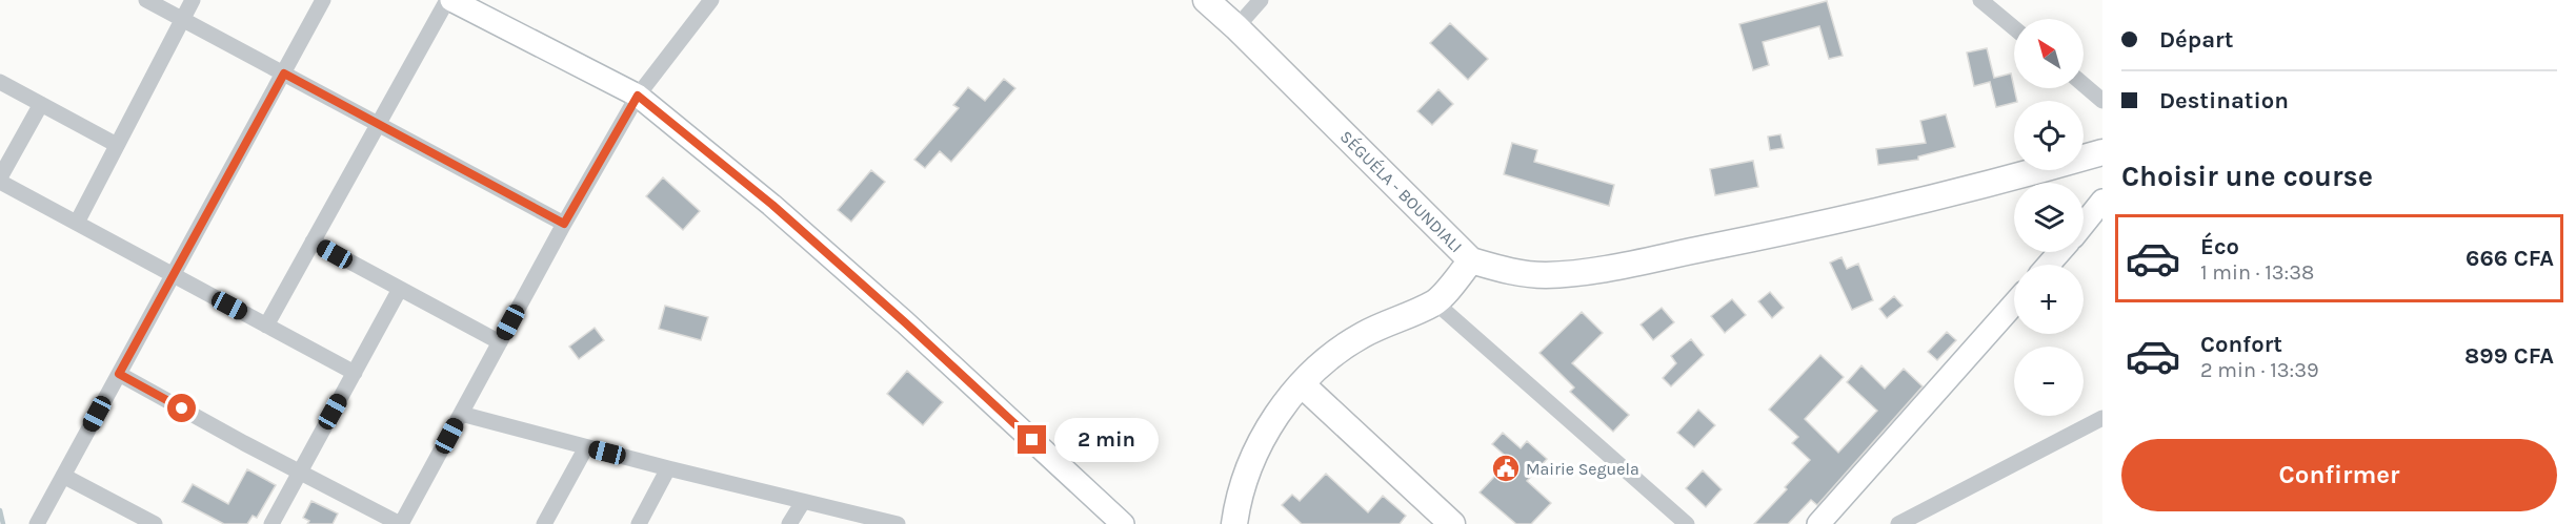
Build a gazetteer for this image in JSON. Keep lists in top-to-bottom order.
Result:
{
  "streets": {
    "main road": ["SÉGUÉLA - BOUNDIALI"]
  },
  "places": {
    "public building": ["Mairie Seguela"]
  },
  "north": "top left",
  "page": {
    "banner": ["Départ", "Destination"],
    "map_buttons": ["+", "−"],
    "heading": "Choisir une course",
    "list": [
      {
        "name": "Éco",
        "note": "1 min · 13:38",
        "value": "666 CFA"
      },
      {
        "name": "Confort",
        "note": "2 min · 13:39",
        "value": "899 CFA"
      }
    ],
    "bubble": "2 min",
    "buttons": "Confirmer"
  }
}
